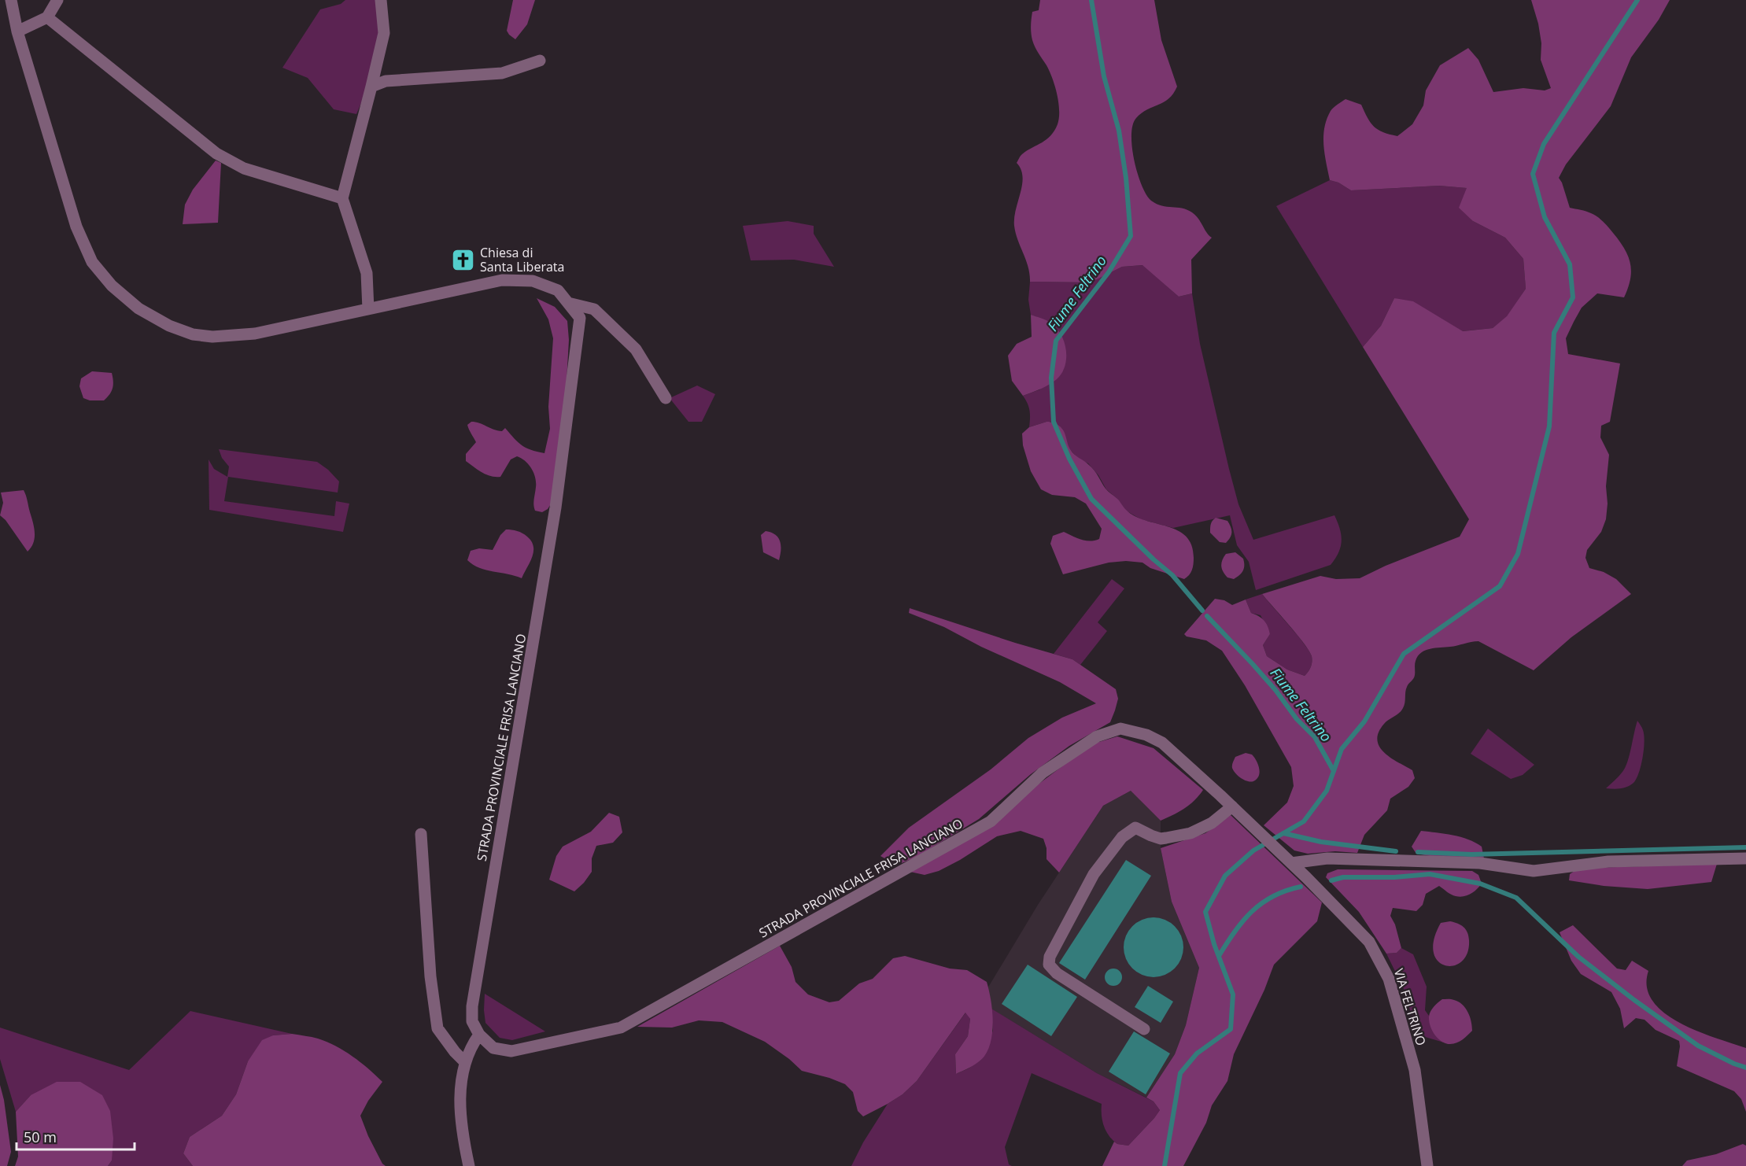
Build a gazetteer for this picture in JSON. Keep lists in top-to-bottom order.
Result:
{
  "streets": {
    "street": ["STRADA PROVINCIALE FRISA LANCIANO", "VIA FELTRINO"]
  },
  "crossings": [
    ["STRADA PROVINCIALE FRISA LANCIANO", "VIA FELTRINO"]
  ],
  "water": ["Fiume Feltrino"],
  "places": {
    "church": ["Chiesa di Santa Liberata"]
  },
  "scale_bar": "50 m"
}
